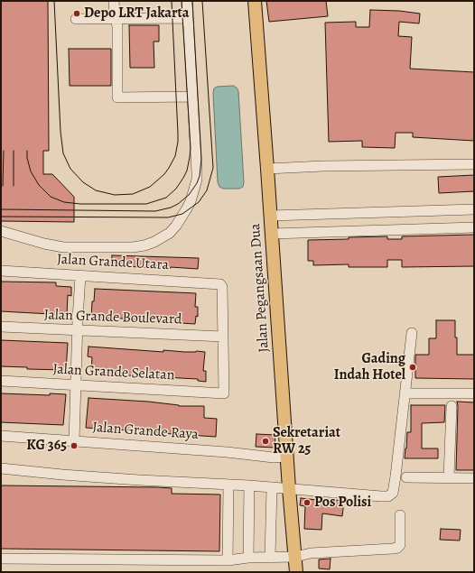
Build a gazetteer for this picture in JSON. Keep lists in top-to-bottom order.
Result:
{
  "streets": {
    "main road": ["Jalan Pegangsaan Dua"],
    "street": [
      "Jalan Grande Utara",
      "Jalan Grande Boulevard",
      "Jalan Grande Selatan",
      "Jalan Grande Raya"
    ]
  },
  "crossings": [
    ["Jalan Grande Utara", "Jalan Grande Boulevard"],
    ["Jalan Grande Utara", "Jalan Grande Selatan"],
    ["Jalan Pegangsaan Dua", "Jalan Grande Raya"],
    ["Jalan Grande Boulevard", "Jalan Grande Selatan"]
  ],
  "places": [
    "Depo LRT Jakarta",
    "Gading Indah Hotel",
    "Sekretariat RW 25",
    "KG 365",
    "Pos Polisi"
  ]
}
